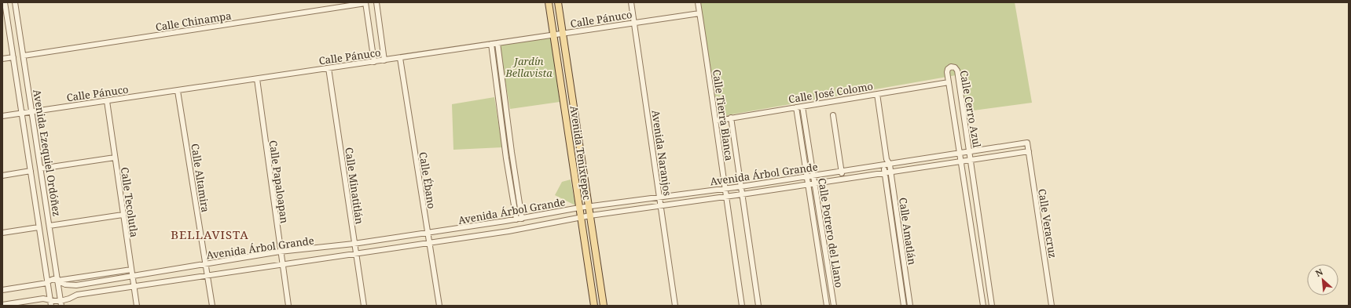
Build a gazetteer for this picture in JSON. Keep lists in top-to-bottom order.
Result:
{
  "streets": {
    "main road": ["Avenida Tenixtepec"],
    "street": [
      "Calle Pánuco",
      "Calle Chinampa",
      "Calle José Colomo",
      "Calle Cerro Azul",
      "Calle Tierra Blanca",
      "Avenida Ezequiel Ordóñez",
      "Avenida Naranjos",
      "Avenida Árbol Grande",
      "Calle Altamira",
      "Calle Ébano",
      "Calle Papaloapan",
      "Calle Minatitlán",
      "Calle Tecolutla",
      "Calle Veracruz",
      "Calle Amatlán",
      "Calle Potrero del Llano"
    ]
  },
  "crossings": [
    ["Calle Pánuco", "Calle Tierra Blanca"],
    ["Calle Pánuco", "Avenida Ezequiel Ordóñez"],
    ["Calle Pánuco", "Avenida Tenixtepec"],
    ["Calle Pánuco", "Avenida Naranjos"],
    ["Calle Pánuco", "Calle Altamira"],
    ["Calle Pánuco", "Calle Ébano"],
    ["Calle Pánuco", "Calle Papaloapan"],
    ["Calle Pánuco", "Calle Minatitlán"],
    ["Calle Pánuco", "Calle Tecolutla"],
    ["Calle Chinampa", "Avenida Ezequiel Ordóñez"],
    ["Calle José Colomo", "Calle Cerro Azul"],
    ["Calle José Colomo", "Calle Tierra Blanca"],
    ["Calle José Colomo", "Calle Amatlán"],
    ["Calle José Colomo", "Calle Potrero del Llano"],
    ["Calle Cerro Azul", "Avenida Árbol Grande"],
    ["Calle Tierra Blanca", "Avenida Árbol Grande"],
    ["Avenida Ezequiel Ordóñez", "Avenida Árbol Grande"],
    ["Avenida Tenixtepec", "Avenida Árbol Grande"],
    ["Avenida Naranjos", "Avenida Árbol Grande"],
    ["Avenida Árbol Grande", "Calle Altamira"],
    ["Avenida Árbol Grande", "Calle Ébano"],
    ["Avenida Árbol Grande", "Calle Papaloapan"],
    ["Avenida Árbol Grande", "Calle Minatitlán"],
    ["Avenida Árbol Grande", "Calle Tecolutla"],
    ["Avenida Árbol Grande", "Calle Veracruz"],
    ["Avenida Árbol Grande", "Calle Amatlán"],
    ["Avenida Árbol Grande", "Calle Potrero del Llano"]
  ],
  "districts": ["BELLAVISTA"],
  "parks": ["Jardín Bellavista"],
  "north": "top left"
}
